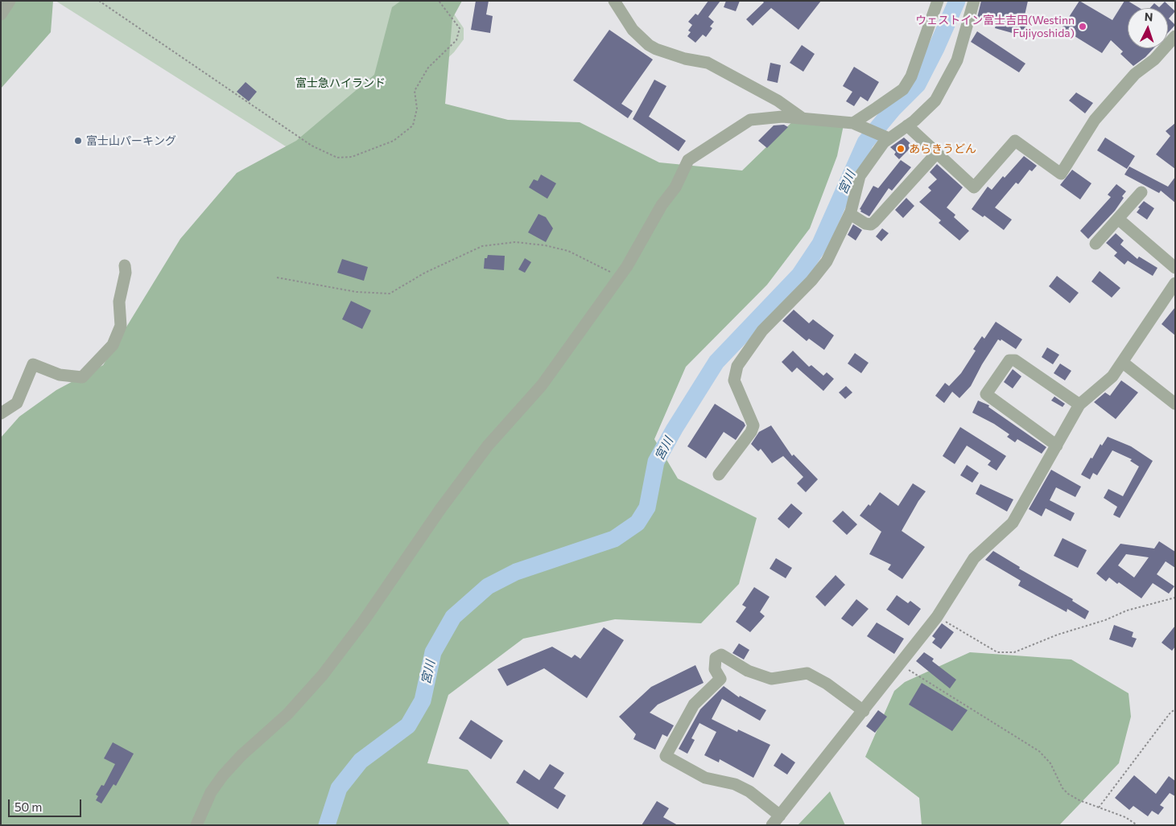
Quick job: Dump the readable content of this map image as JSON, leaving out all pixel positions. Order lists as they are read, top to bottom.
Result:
{
  "water": ["宮川"],
  "parks": ["富士急ハイランド"],
  "places": ["ウェストイン富士吉田(Westinn Fujiyoshida)", "富士山パーキング", "あらきうどん"],
  "scale_bar": "50 m",
  "north": "top"
}
